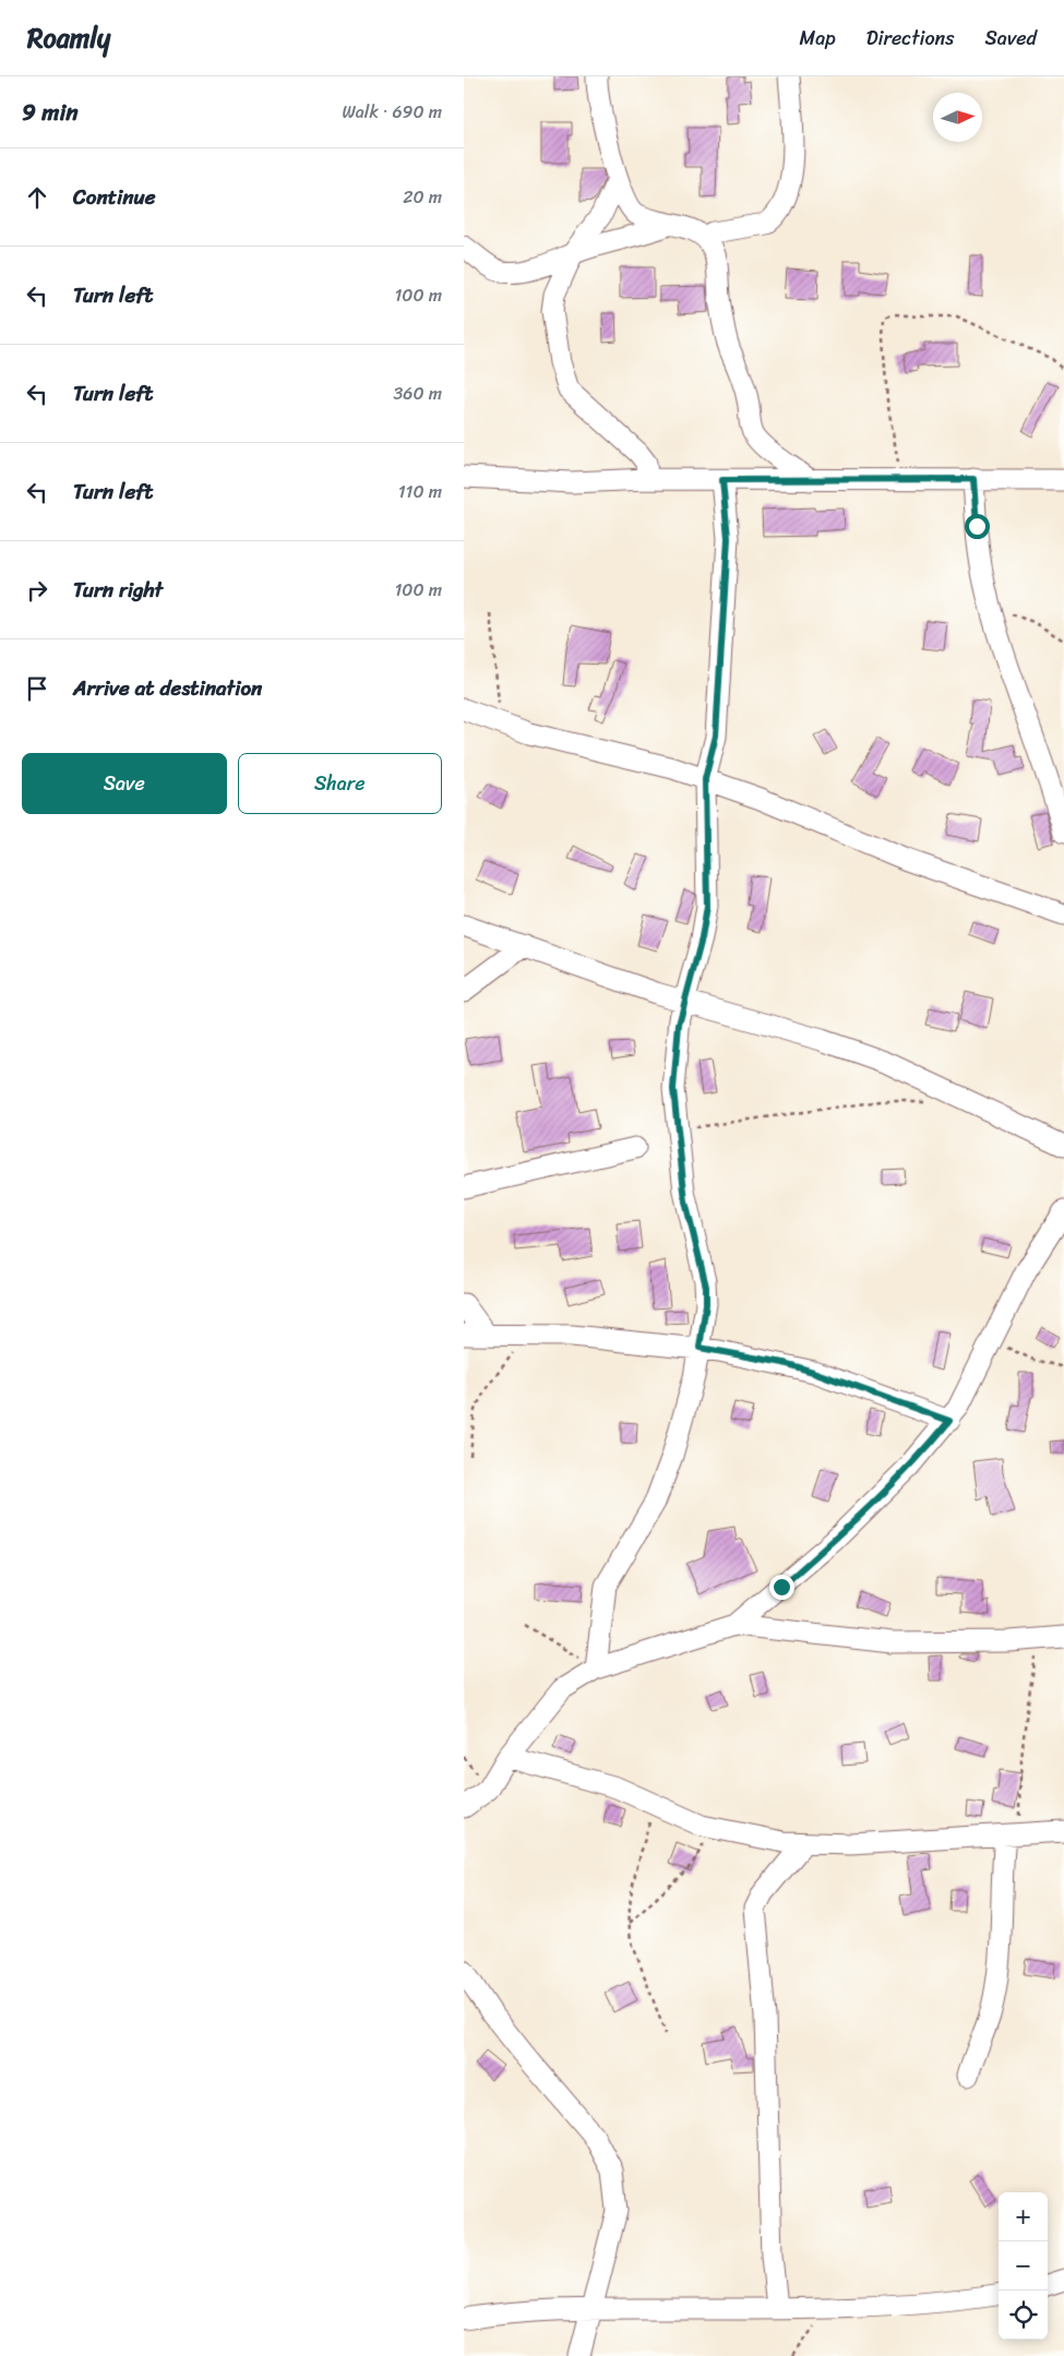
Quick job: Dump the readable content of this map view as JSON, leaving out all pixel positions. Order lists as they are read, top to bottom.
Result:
{
  "north": "right",
  "page": {
    "header": "Roamly",
    "nav": ["Map", "Directions", "Saved"],
    "heading": ["9 min", "Walk · 690 m"],
    "list": [
      ["Continue", "20 m"],
      ["Turn left", "100 m"],
      ["Turn left", "360 m"],
      ["Turn left", "110 m"],
      ["Turn right", "100 m"],
      "Arrive at destination"
    ],
    "buttons": ["Save", "Share"],
    "map_buttons": ["+", "−"]
  }
}
